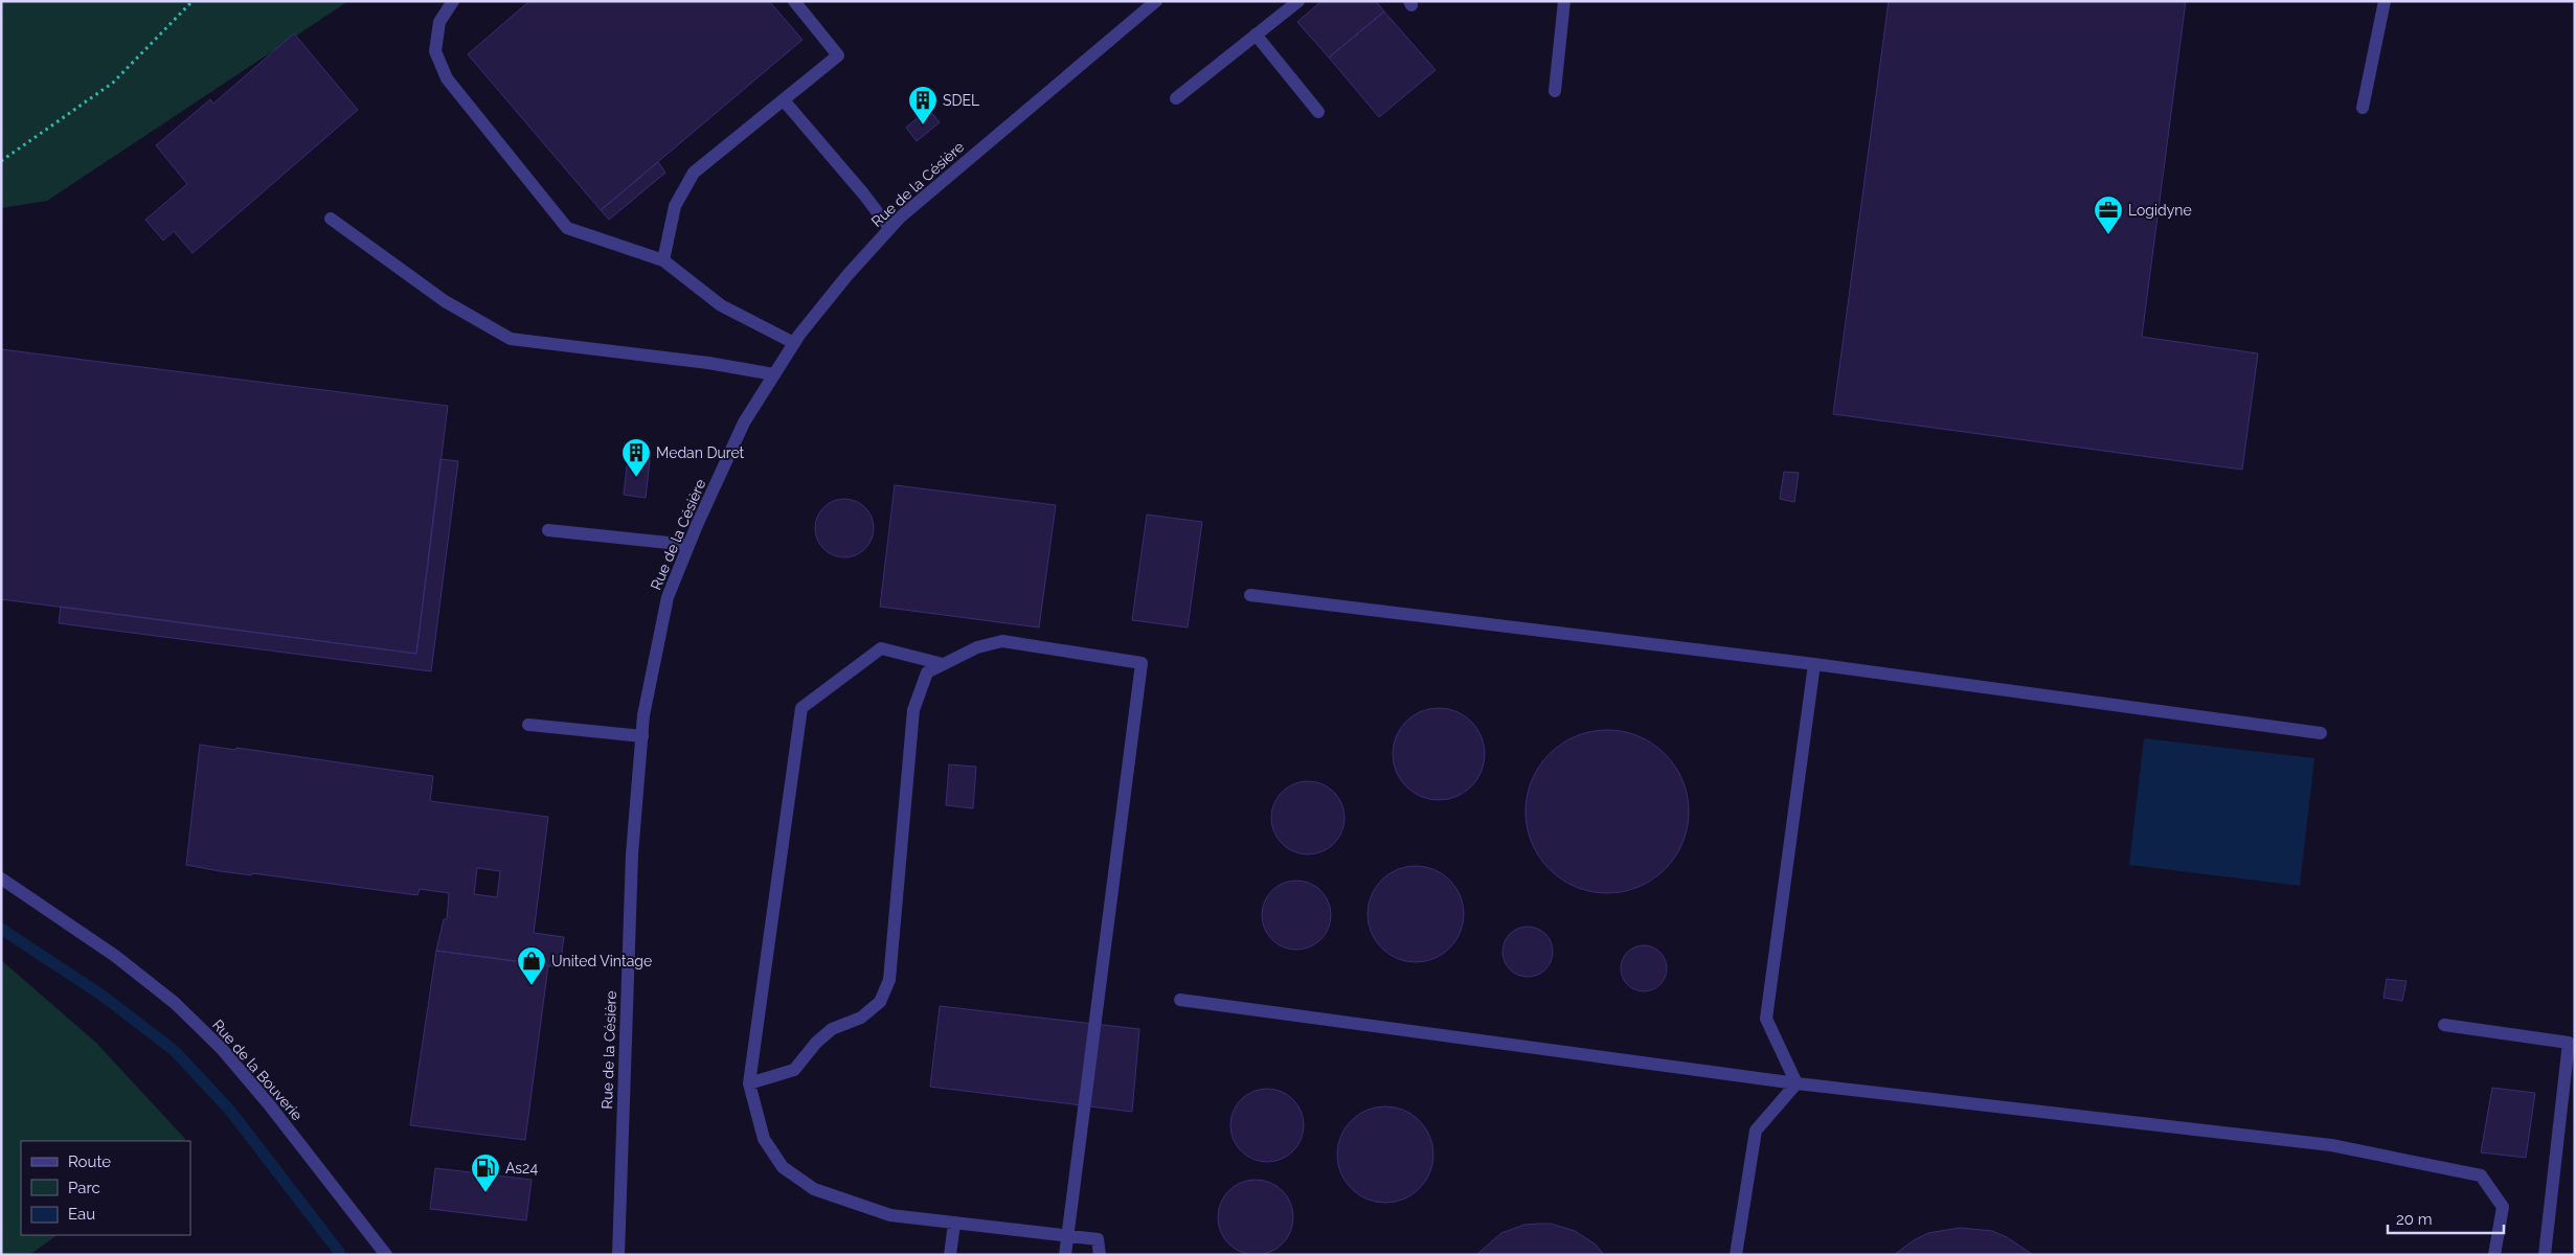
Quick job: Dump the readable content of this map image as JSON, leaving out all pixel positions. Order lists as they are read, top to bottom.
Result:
{
  "streets": {
    "street": ["Rue de la Césière", "Rue de la Bouverie"]
  },
  "places": {
    "building": ["SDEL", "Medan Duret"],
    "office": ["Logidyne"],
    "shop": ["United Vintage"],
    "fuel station": ["As24"]
  },
  "legend": ["Route", "Parc", "Eau"],
  "scale_bar": "20 m"
}
